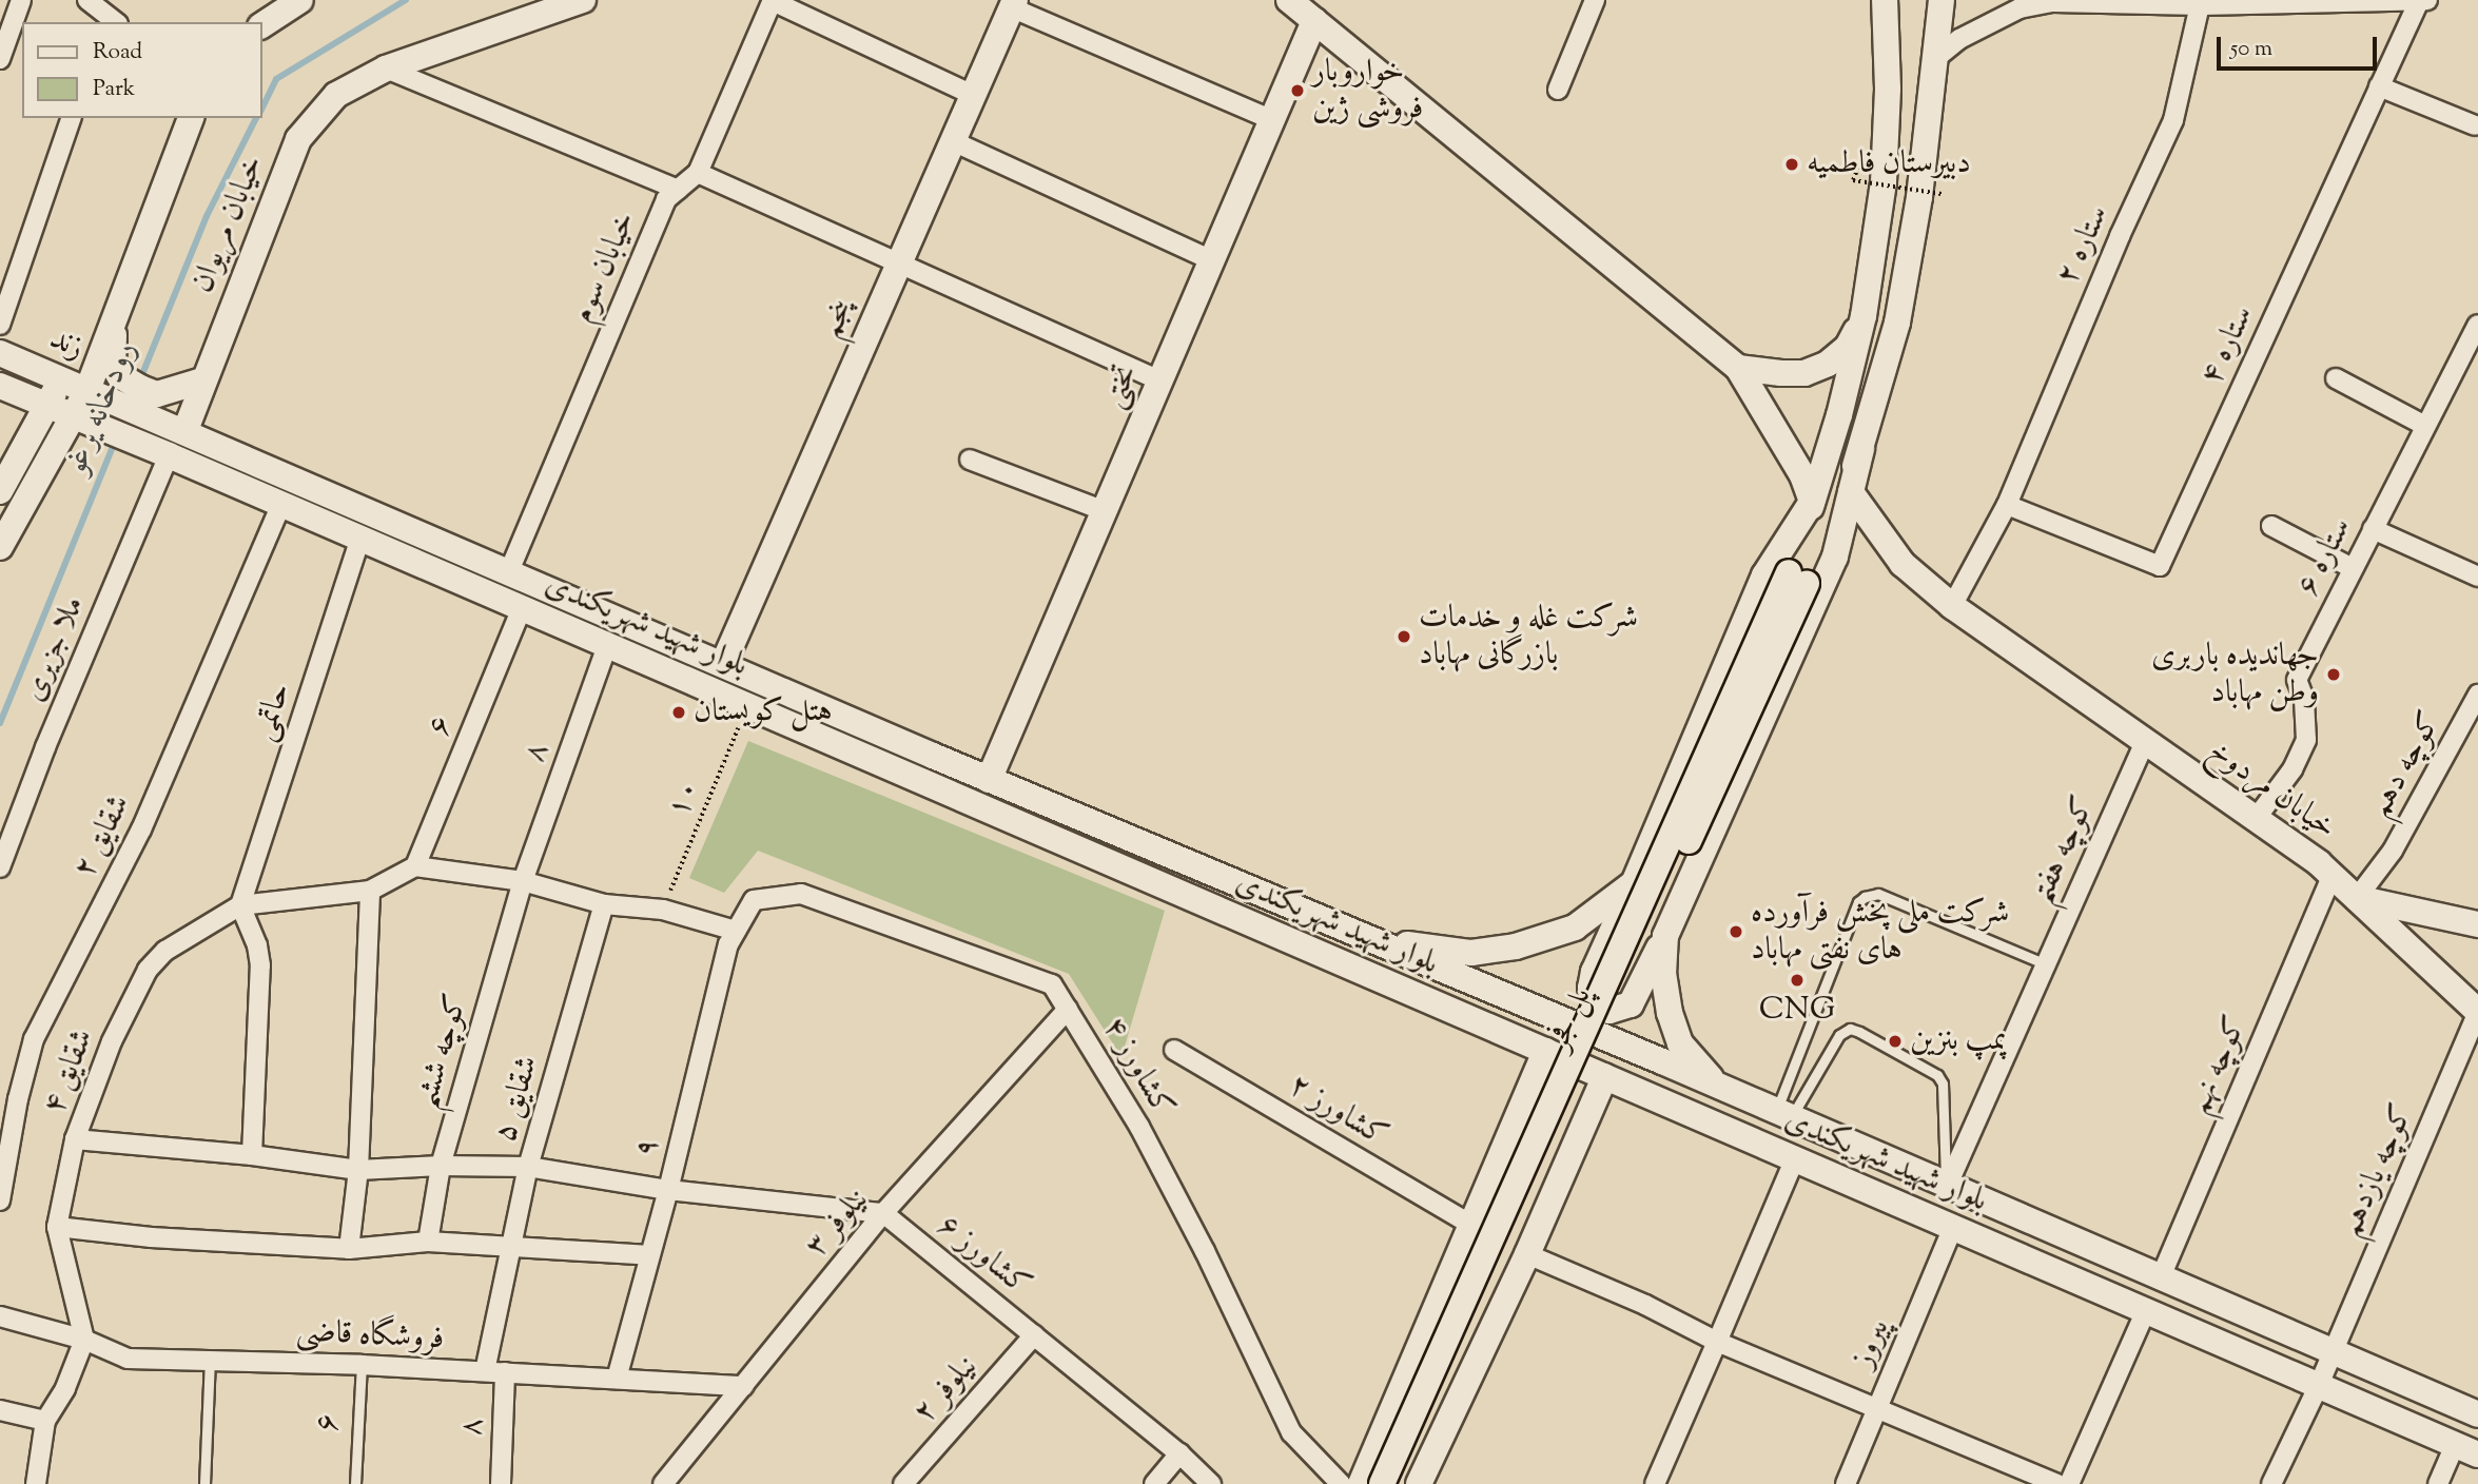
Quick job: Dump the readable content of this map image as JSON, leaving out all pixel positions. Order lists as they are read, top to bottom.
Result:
{
  "streets": {
    "main road": [
      "خیابان مریوان",
      "پنجم",
      "زند",
      "تختی",
      "بلوار شهید شهریکندی",
      "خیابان مردوخ",
      "پل فجر"
    ],
    "street": [
      "ستاره ۲",
      "خیابان سوم",
      "ستاره ۴",
      "ستاره ۶",
      "ملا جزیری",
      "حاتمی",
      "۶",
      "۸",
      "کوچه دهم",
      "شقایق ۲",
      "کوچه هفتم",
      "کوچه ششم",
      "کوچه نهم",
      "کشاورز ۴",
      "شقایق ۴",
      "شقایق ۵",
      "کشاورز ۲",
      "۹",
      "کوچه یازدهم",
      "نیلوفر ۳",
      "کشاورز ۶",
      "فروشگاه قاضی",
      "پیروز",
      "نیلوفر ۲"
    ],
    "path": ["۱۰"]
  },
  "crossings": [
    ["خیابان مریوان", "زند"],
    ["خیابان مریوان", "بلوار شهید شهریکندی"],
    ["ستاره ۲", "ستاره ۴"],
    ["ستاره ۲", "خیابان مردوخ"],
    ["خیابان سوم", "بلوار شهید شهریکندی"],
    ["پنجم", "بلوار شهید شهریکندی"],
    ["زند", "بلوار شهید شهریکندی"],
    ["تختی", "بلوار شهید شهریکندی"],
    ["ستاره ۶", "خیابان مردوخ"],
    ["بلوار شهید شهریکندی", "ملا جزیری"],
    ["بلوار شهید شهریکندی", "حاتمی"],
    ["بلوار شهید شهریکندی", "۶"],
    ["بلوار شهید شهریکندی", "۸"],
    ["بلوار شهید شهریکندی", "۱۰"],
    ["بلوار شهید شهریکندی", "شقایق ۲"],
    ["بلوار شهید شهریکندی", "کوچه هفتم"],
    ["بلوار شهید شهریکندی", "کوچه نهم"],
    ["بلوار شهید شهریکندی", "کوچه یازدهم"],
    ["بلوار شهید شهریکندی", "پیروز"],
    ["حاتمی", "شقایق ۴"],
    ["۶", "شقایق ۴"],
    ["۶", "فروشگاه قاضی"],
    ["۸", "کوچه ششم"],
    ["۸", "فروشگاه قاضی"],
    ["کوچه دهم", "خیابان مردوخ"],
    ["خیابان مردوخ", "کوچه هفتم"],
    ["خیابان مردوخ", "کوچه نهم"],
    ["خیابان مردوخ", "کوچه یازدهم"],
    ["کشاورز ۴", "۹"],
    ["کشاورز ۴", "نیلوفر ۳"],
    ["شقایق ۴", "فروشگاه قاضی"],
    ["شقایق ۵", "فروشگاه قاضی"],
    ["۹", "فروشگاه قاضی"],
    ["نیلوفر ۳", "کشاورز ۶"],
    ["نیلوفر ۳", "فروشگاه قاضی"],
    ["کشاورز ۶", "نیلوفر ۲"]
  ],
  "water": ["رودخانه یرغو"],
  "places": [
    "خواروبار فروشی ژین",
    "دبیرستان فاطمیه",
    "شرکت غله و خدمات بازرگانی مهاباد",
    "جهاندیده باربری وطن مهاباد",
    "هتل کویستان",
    "شرکت ملی پخش فرآورده های نفتی مهاباد",
    "CNG",
    "پمپ بنزین"
  ],
  "legend": ["Road", "Park"],
  "scale_bar": "50 m"
}
